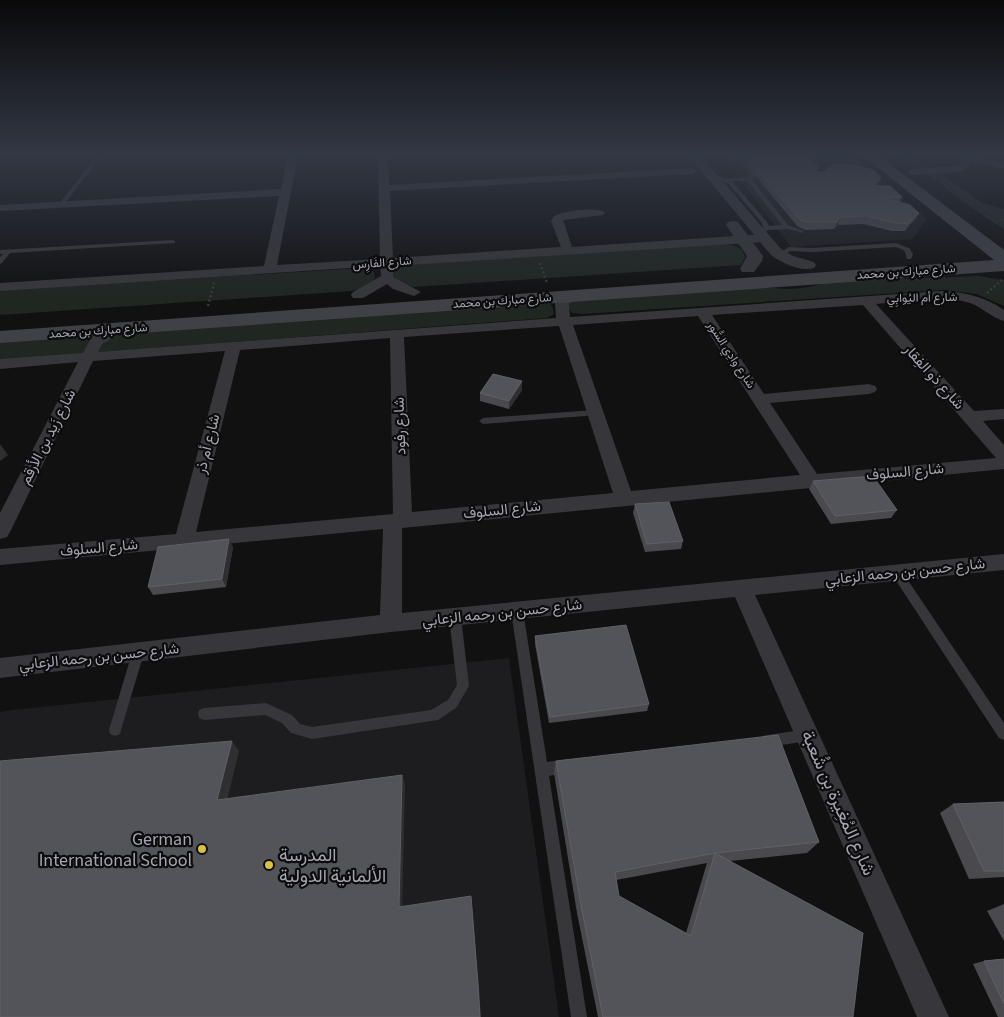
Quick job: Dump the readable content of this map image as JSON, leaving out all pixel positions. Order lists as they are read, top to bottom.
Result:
{
  "streets": {
    "main road": ["شارع مبارك بن محمد"],
    "street": [
      "شارع الفَارِس",
      "شارع أم اليُوابِي",
      "شارع وادِي السُّور",
      "شارع ذو الفِقار",
      "شارع رفود",
      "شارع زَيد بن الأرقم",
      "شارع أم ذر",
      "شارع السلوف",
      "شارع حسن بن رحمه الزعابي",
      "شارع المُغِيرة بن شُعبة"
    ]
  },
  "crossings": [
    ["شارع مبارك بن محمد", "شارع زَيد بن الأرقم"],
    ["شارع أم اليُوابِي", "شارع ذو الفِقار"],
    ["شارع وادِي السُّور", "شارع السلوف"],
    ["شارع رفود", "شارع السلوف"],
    ["شارع رفود", "شارع حسن بن رحمه الزعابي"],
    ["شارع أم ذر", "شارع السلوف"],
    ["شارع حسن بن رحمه الزعابي", "شارع المُغِيرة بن شُعبة"]
  ],
  "places": ["German International School", "المدرسة الألمانية الدولية"]
}
